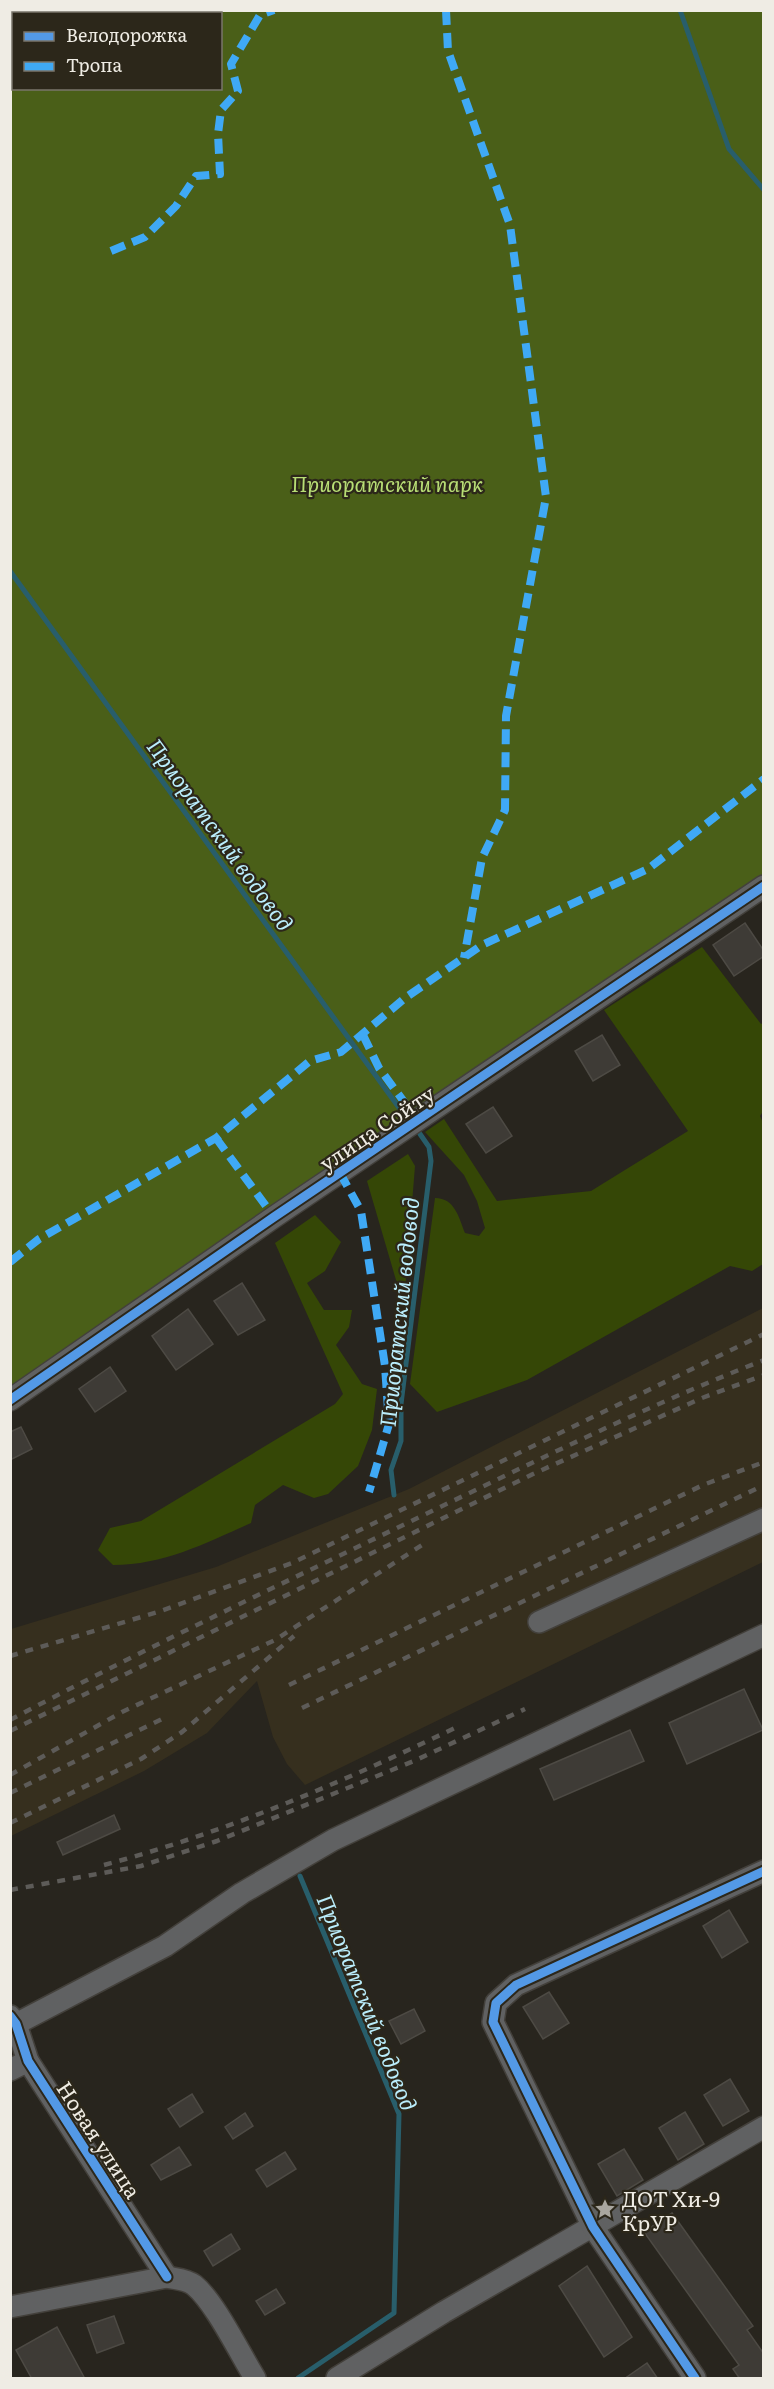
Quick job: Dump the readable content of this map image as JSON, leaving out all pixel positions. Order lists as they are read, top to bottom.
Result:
{
  "streets": {
    "street": ["улица Сойту", "Новая улица"]
  },
  "water": ["Приоратский водовод"],
  "parks": ["Приоратский парк"],
  "places": {
    "place": ["ДОТ Хи-9 КрУР"]
  },
  "legend": ["Велодорожка", "Тропа"]
}
